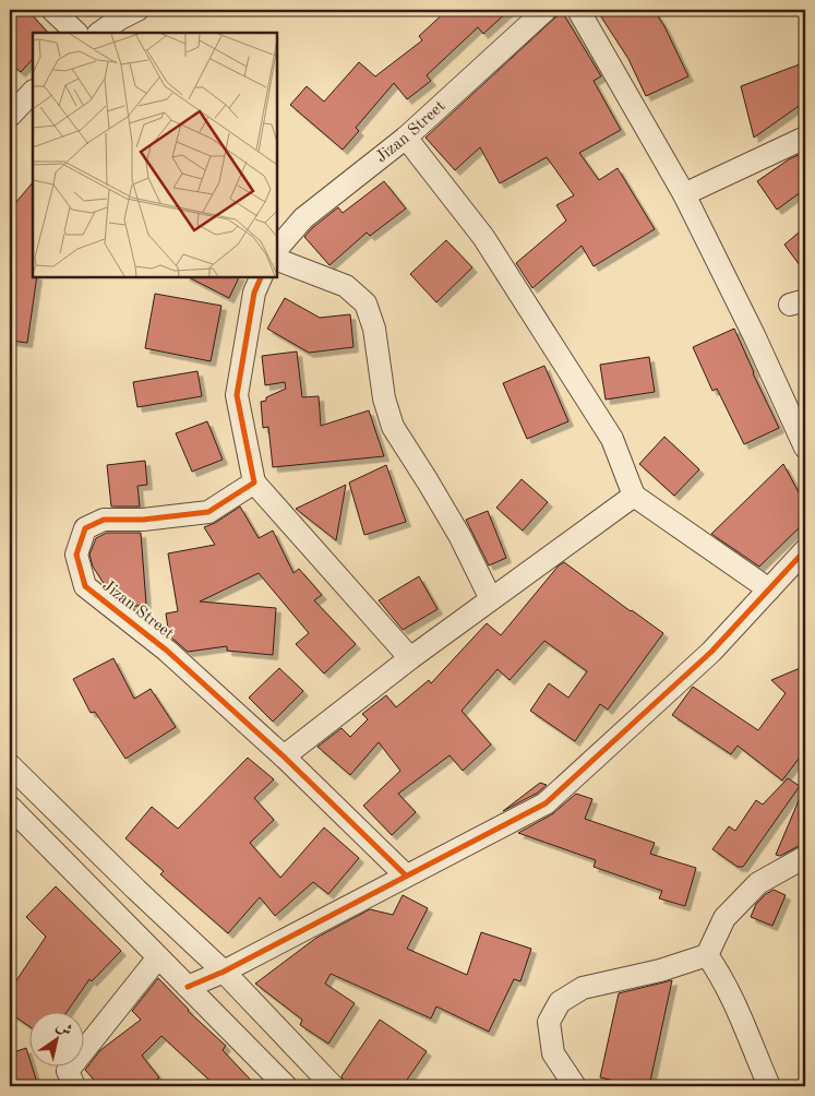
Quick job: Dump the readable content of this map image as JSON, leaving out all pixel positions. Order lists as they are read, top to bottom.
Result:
{
  "streets": {
    "street": ["Jizan Street"]
  },
  "north": "top right"
}
